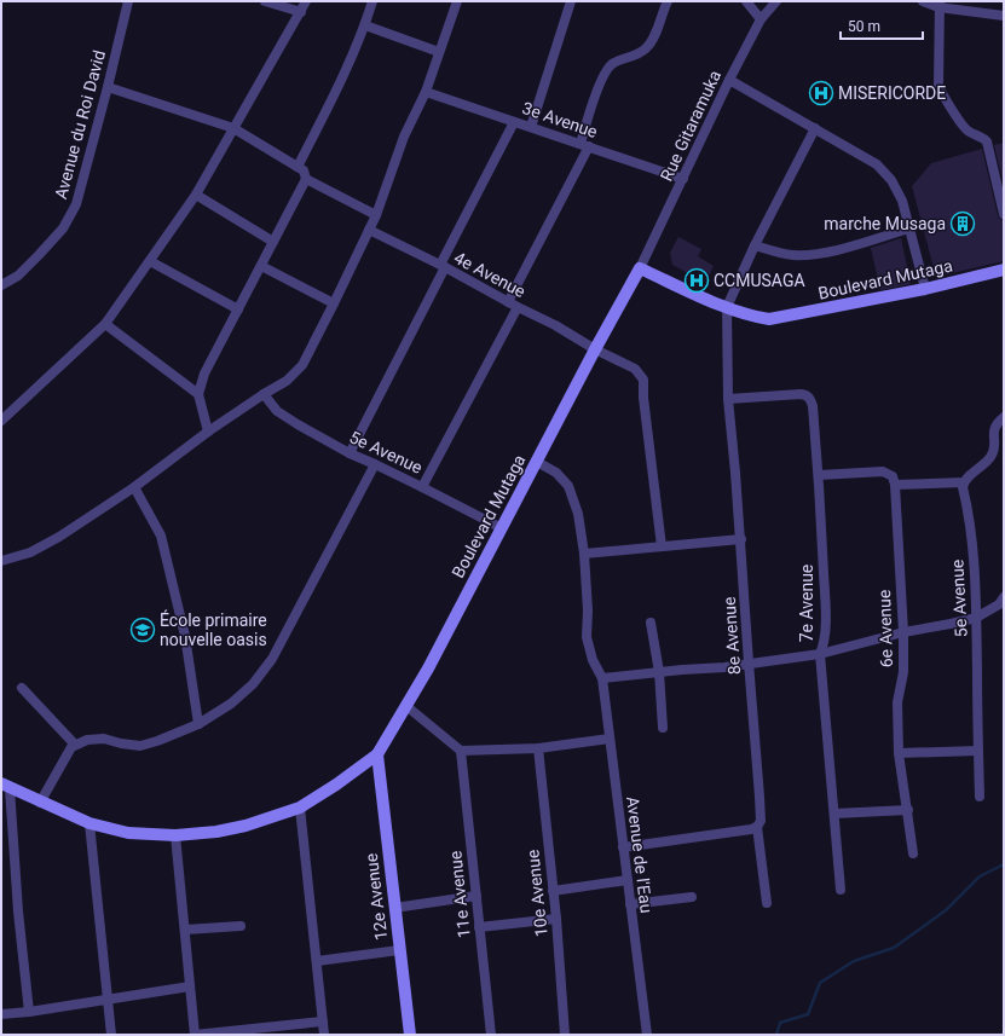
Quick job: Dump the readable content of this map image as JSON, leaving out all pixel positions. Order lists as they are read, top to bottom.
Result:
{
  "streets": {
    "street": [
      "3e Avenue",
      "Avenue du Roi David",
      "Rue Gitaramuka",
      "4e Avenue",
      "Boulevard Mutaga",
      "5e Avenue",
      "7e Avenue",
      "6e Avenue",
      "8e Avenue",
      "Avenue de l'Eau",
      "10e Avenue",
      "11e Avenue",
      "12e Avenue"
    ]
  },
  "crossings": [
    ["3e Avenue", "Rue Gitaramuka"],
    ["Rue Gitaramuka", "Boulevard Mutaga"],
    ["4e Avenue", "Boulevard Mutaga"],
    ["Boulevard Mutaga", "5e Avenue"],
    ["Boulevard Mutaga", "8e Avenue"],
    ["Boulevard Mutaga", "Avenue de l'Eau"],
    ["Boulevard Mutaga", "12e Avenue"],
    ["7e Avenue", "8e Avenue"]
  ],
  "places": {
    "hospital": ["MISERICORDE", "CCMUSAGA"],
    "building": ["marche Musaga"],
    "school or university": ["École primaire nouvelle oasis"]
  },
  "scale_bar": "50 m"
}
